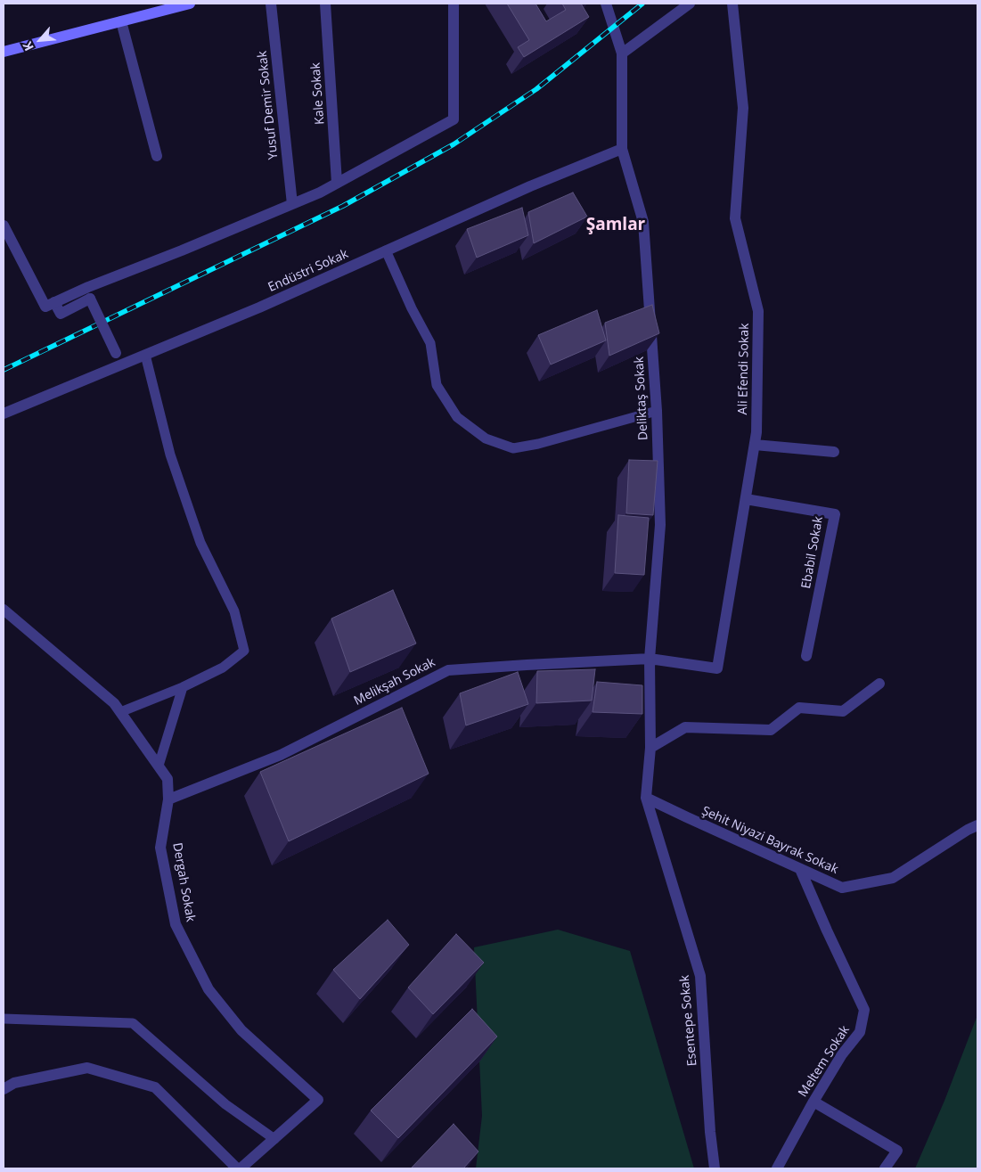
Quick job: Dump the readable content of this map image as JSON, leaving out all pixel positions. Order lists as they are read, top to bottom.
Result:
{
  "streets": {
    "street": [
      "Kale Sokak",
      "Yusuf Demir Sokak",
      "Endüstri Sokak",
      "Ali Efendi Sokak",
      "Deliktaş Sokak",
      "Ebabil Sokak",
      "Melikşah Sokak",
      "Şehit Niyazi Bayrak Sokak",
      "Dergah Sokak",
      "Esentepe Sokak",
      "Meltem Sokak"
    ]
  },
  "crossings": [
    ["Endüstri Sokak", "Deliktaş Sokak"],
    ["Ali Efendi Sokak", "Deliktaş Sokak"],
    ["Ali Efendi Sokak", "Ebabil Sokak"],
    ["Ali Efendi Sokak", "Melikşah Sokak"],
    ["Deliktaş Sokak", "Melikşah Sokak"],
    ["Deliktaş Sokak", "Şehit Niyazi Bayrak Sokak"],
    ["Deliktaş Sokak", "Esentepe Sokak"],
    ["Melikşah Sokak", "Dergah Sokak"],
    ["Şehit Niyazi Bayrak Sokak", "Esentepe Sokak"],
    ["Şehit Niyazi Bayrak Sokak", "Meltem Sokak"]
  ],
  "districts": ["Şamlar"],
  "north": "bottom left"
}
